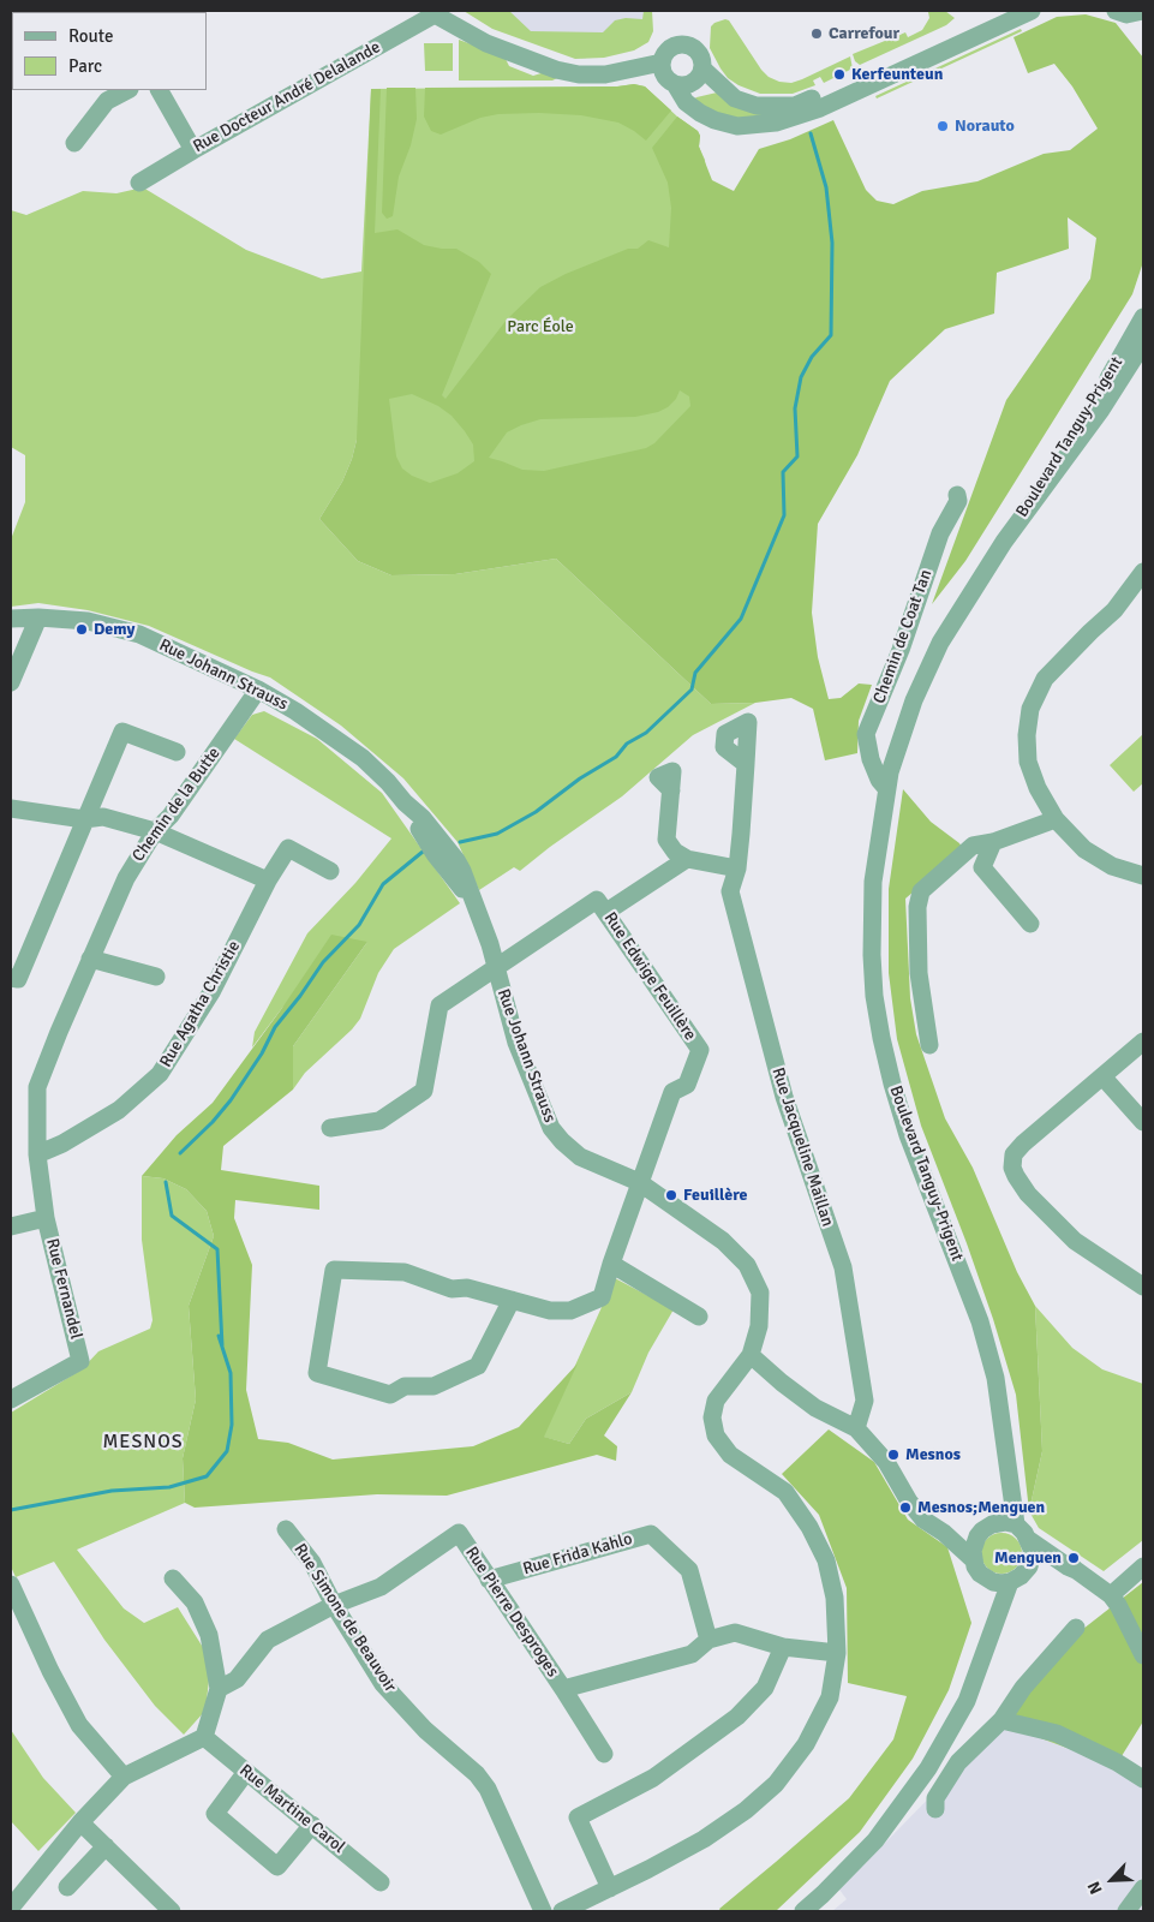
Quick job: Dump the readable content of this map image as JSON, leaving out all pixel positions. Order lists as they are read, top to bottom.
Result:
{
  "streets": {
    "street": [
      "Rue Docteur André Delalande",
      "Boulevard Tanguy-Prigent",
      "Chemin de Coat Tan",
      "Rue Johann Strauss",
      "Chemin de la Butte",
      "Rue Edwige Feuillère",
      "Rue Agatha Christie",
      "Rue Jacqueline Maillan",
      "Rue Fernandel",
      "Rue Frida Kahlo",
      "Rue Pierre Desproges",
      "Rue Simone de Beauvoir",
      "Rue Martine Carol"
    ]
  },
  "crossings": [
    ["Boulevard Tanguy-Prigent", "Chemin de Coat Tan"],
    ["Rue Johann Strauss", "Chemin de la Butte"],
    ["Rue Johann Strauss", "Rue Edwige Feuillère"],
    ["Chemin de la Butte", "Rue Agatha Christie"],
    ["Chemin de la Butte", "Rue Fernandel"],
    ["Rue Frida Kahlo", "Rue Pierre Desproges"],
    ["Rue Pierre Desproges", "Rue Simone de Beauvoir"]
  ],
  "districts": ["MESNOS"],
  "parks": ["Parc Éole"],
  "places": [
    "Carrefour",
    "Kerfeunteun",
    "Norauto",
    "Demy",
    "Feuillère",
    "Mesnos",
    "Mesnos;Menguen",
    "Menguen"
  ],
  "legend": ["Route", "Parc"],
  "north": "bottom left"
}
